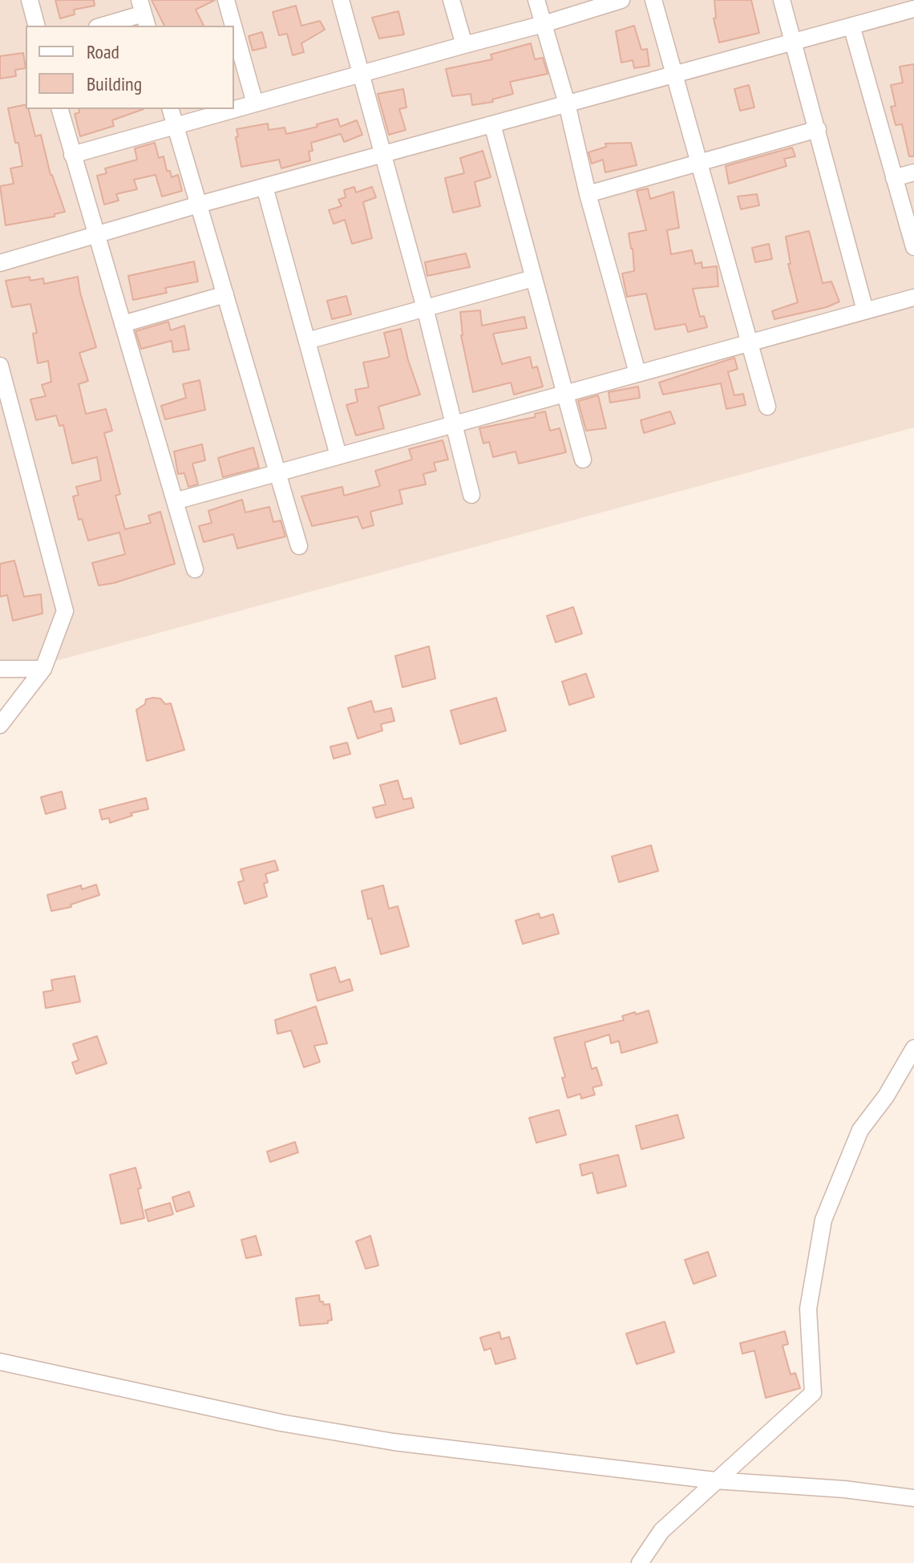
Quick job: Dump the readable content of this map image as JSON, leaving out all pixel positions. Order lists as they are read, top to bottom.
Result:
{
  "legend": ["Road", "Building"]
}
